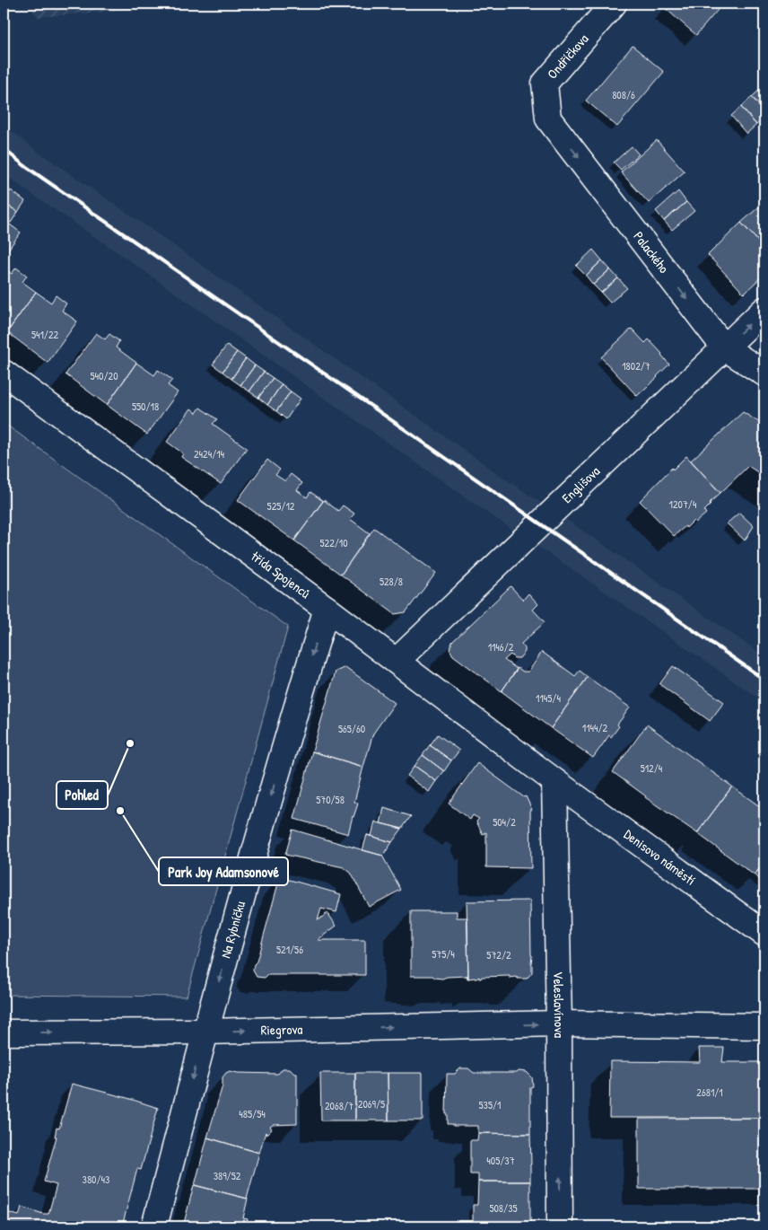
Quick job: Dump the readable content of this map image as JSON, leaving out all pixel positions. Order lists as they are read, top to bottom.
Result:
{
  "streets": {
    "street": [
      "Ondříčkova",
      "Palackého",
      "Englišova",
      "třída Spojenců",
      "Denisovo náměstí",
      "Na Rybníčku",
      "Veleslavínova",
      "Riegrova"
    ]
  },
  "crossings": [
    ["Ondříčkova", "Palackého"],
    ["Palackého", "Englišova"],
    ["Englišova", "třída Spojenců"],
    ["třída Spojenců", "Denisovo náměstí"],
    ["třída Spojenců", "Na Rybníčku"],
    ["třída Spojenců", "Veleslavínova"],
    ["Denisovo náměstí", "Veleslavínova"],
    ["Na Rybníčku", "Riegrova"],
    ["Veleslavínova", "Riegrova"]
  ],
  "one_way": [
    "Palackého",
    "Na Rybníčku",
    "Veleslavínova",
    "Riegrova"
  ],
  "places": ["Pohled", "Park Joy Adamsonové"],
  "house_numbers": [
    "808/6",
    "541/22",
    "1802/7",
    "540/20",
    "550/18",
    "2424/14",
    "1207/4",
    "525/12",
    "522/10",
    "528/8",
    "1146/2",
    "1145/4",
    "1144/2",
    "565/60",
    "512/4",
    "570/58",
    "504/2",
    "521/56",
    "575/4",
    "572/2",
    "2681/1",
    "2069/5",
    "535/1",
    "2068/7",
    "485/54",
    "405/37",
    "389/52",
    "380/43",
    "508/35"
  ]
}
